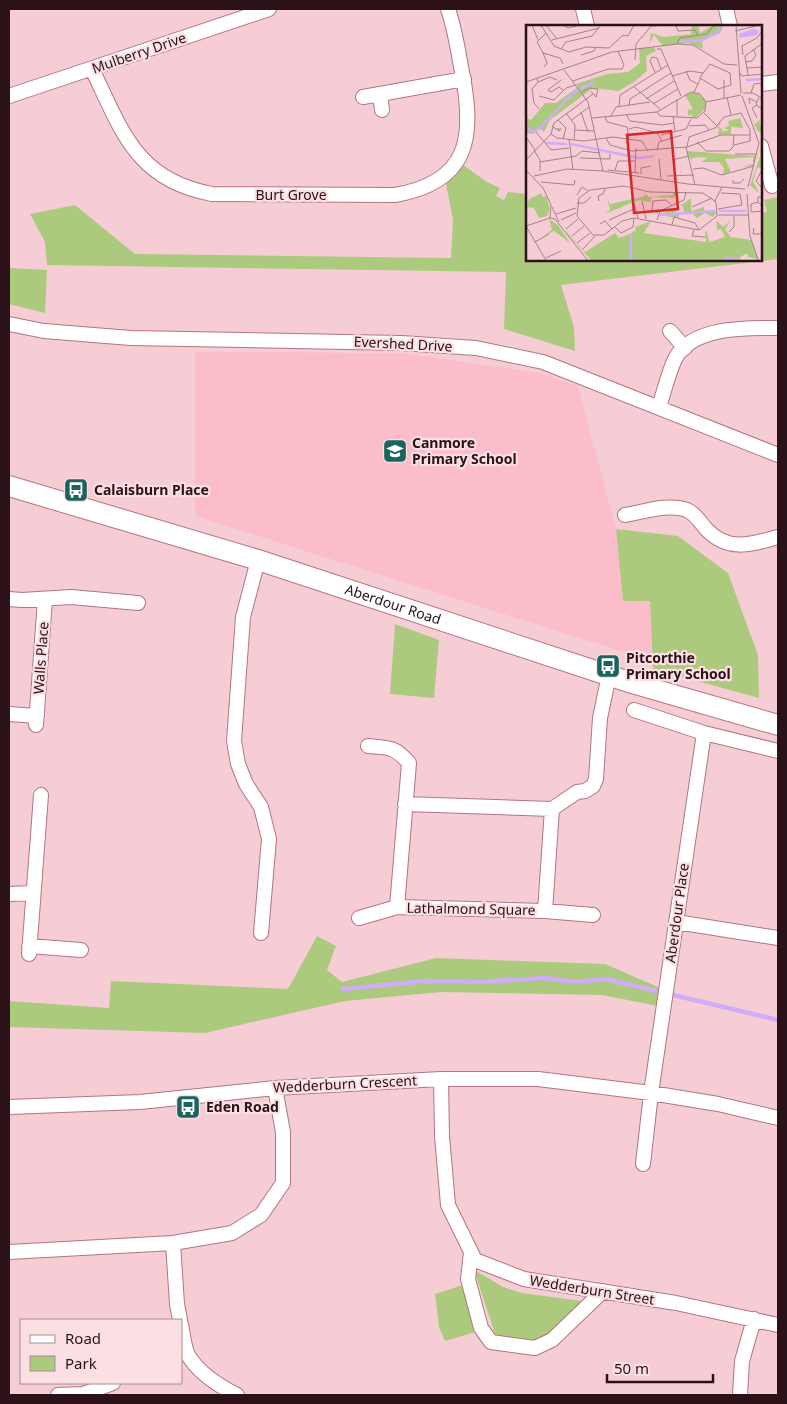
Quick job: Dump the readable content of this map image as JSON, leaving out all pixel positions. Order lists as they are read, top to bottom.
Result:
{
  "streets": {
    "main road": ["Aberdour Road"],
    "street": [
      "Mulberry Drive",
      "Burt Grove",
      "Evershed Drive",
      "Walls Place",
      "Lathalmond Square",
      "Aberdour Place",
      "Wedderburn Crescent",
      "Wedderburn Street"
    ]
  },
  "crossings": [
    ["Mulberry Drive", "Burt Grove"],
    ["Aberdour Place", "Wedderburn Crescent"],
    ["Wedderburn Crescent", "Wedderburn Street"]
  ],
  "places": {
    "school or university": ["Canmore Primary School"],
    "bus stop": ["Calaisburn Place", "Pitcorthie Primary School", "Eden Road"]
  },
  "legend": ["Road", "Park"],
  "scale_bar": "50 m"
}
